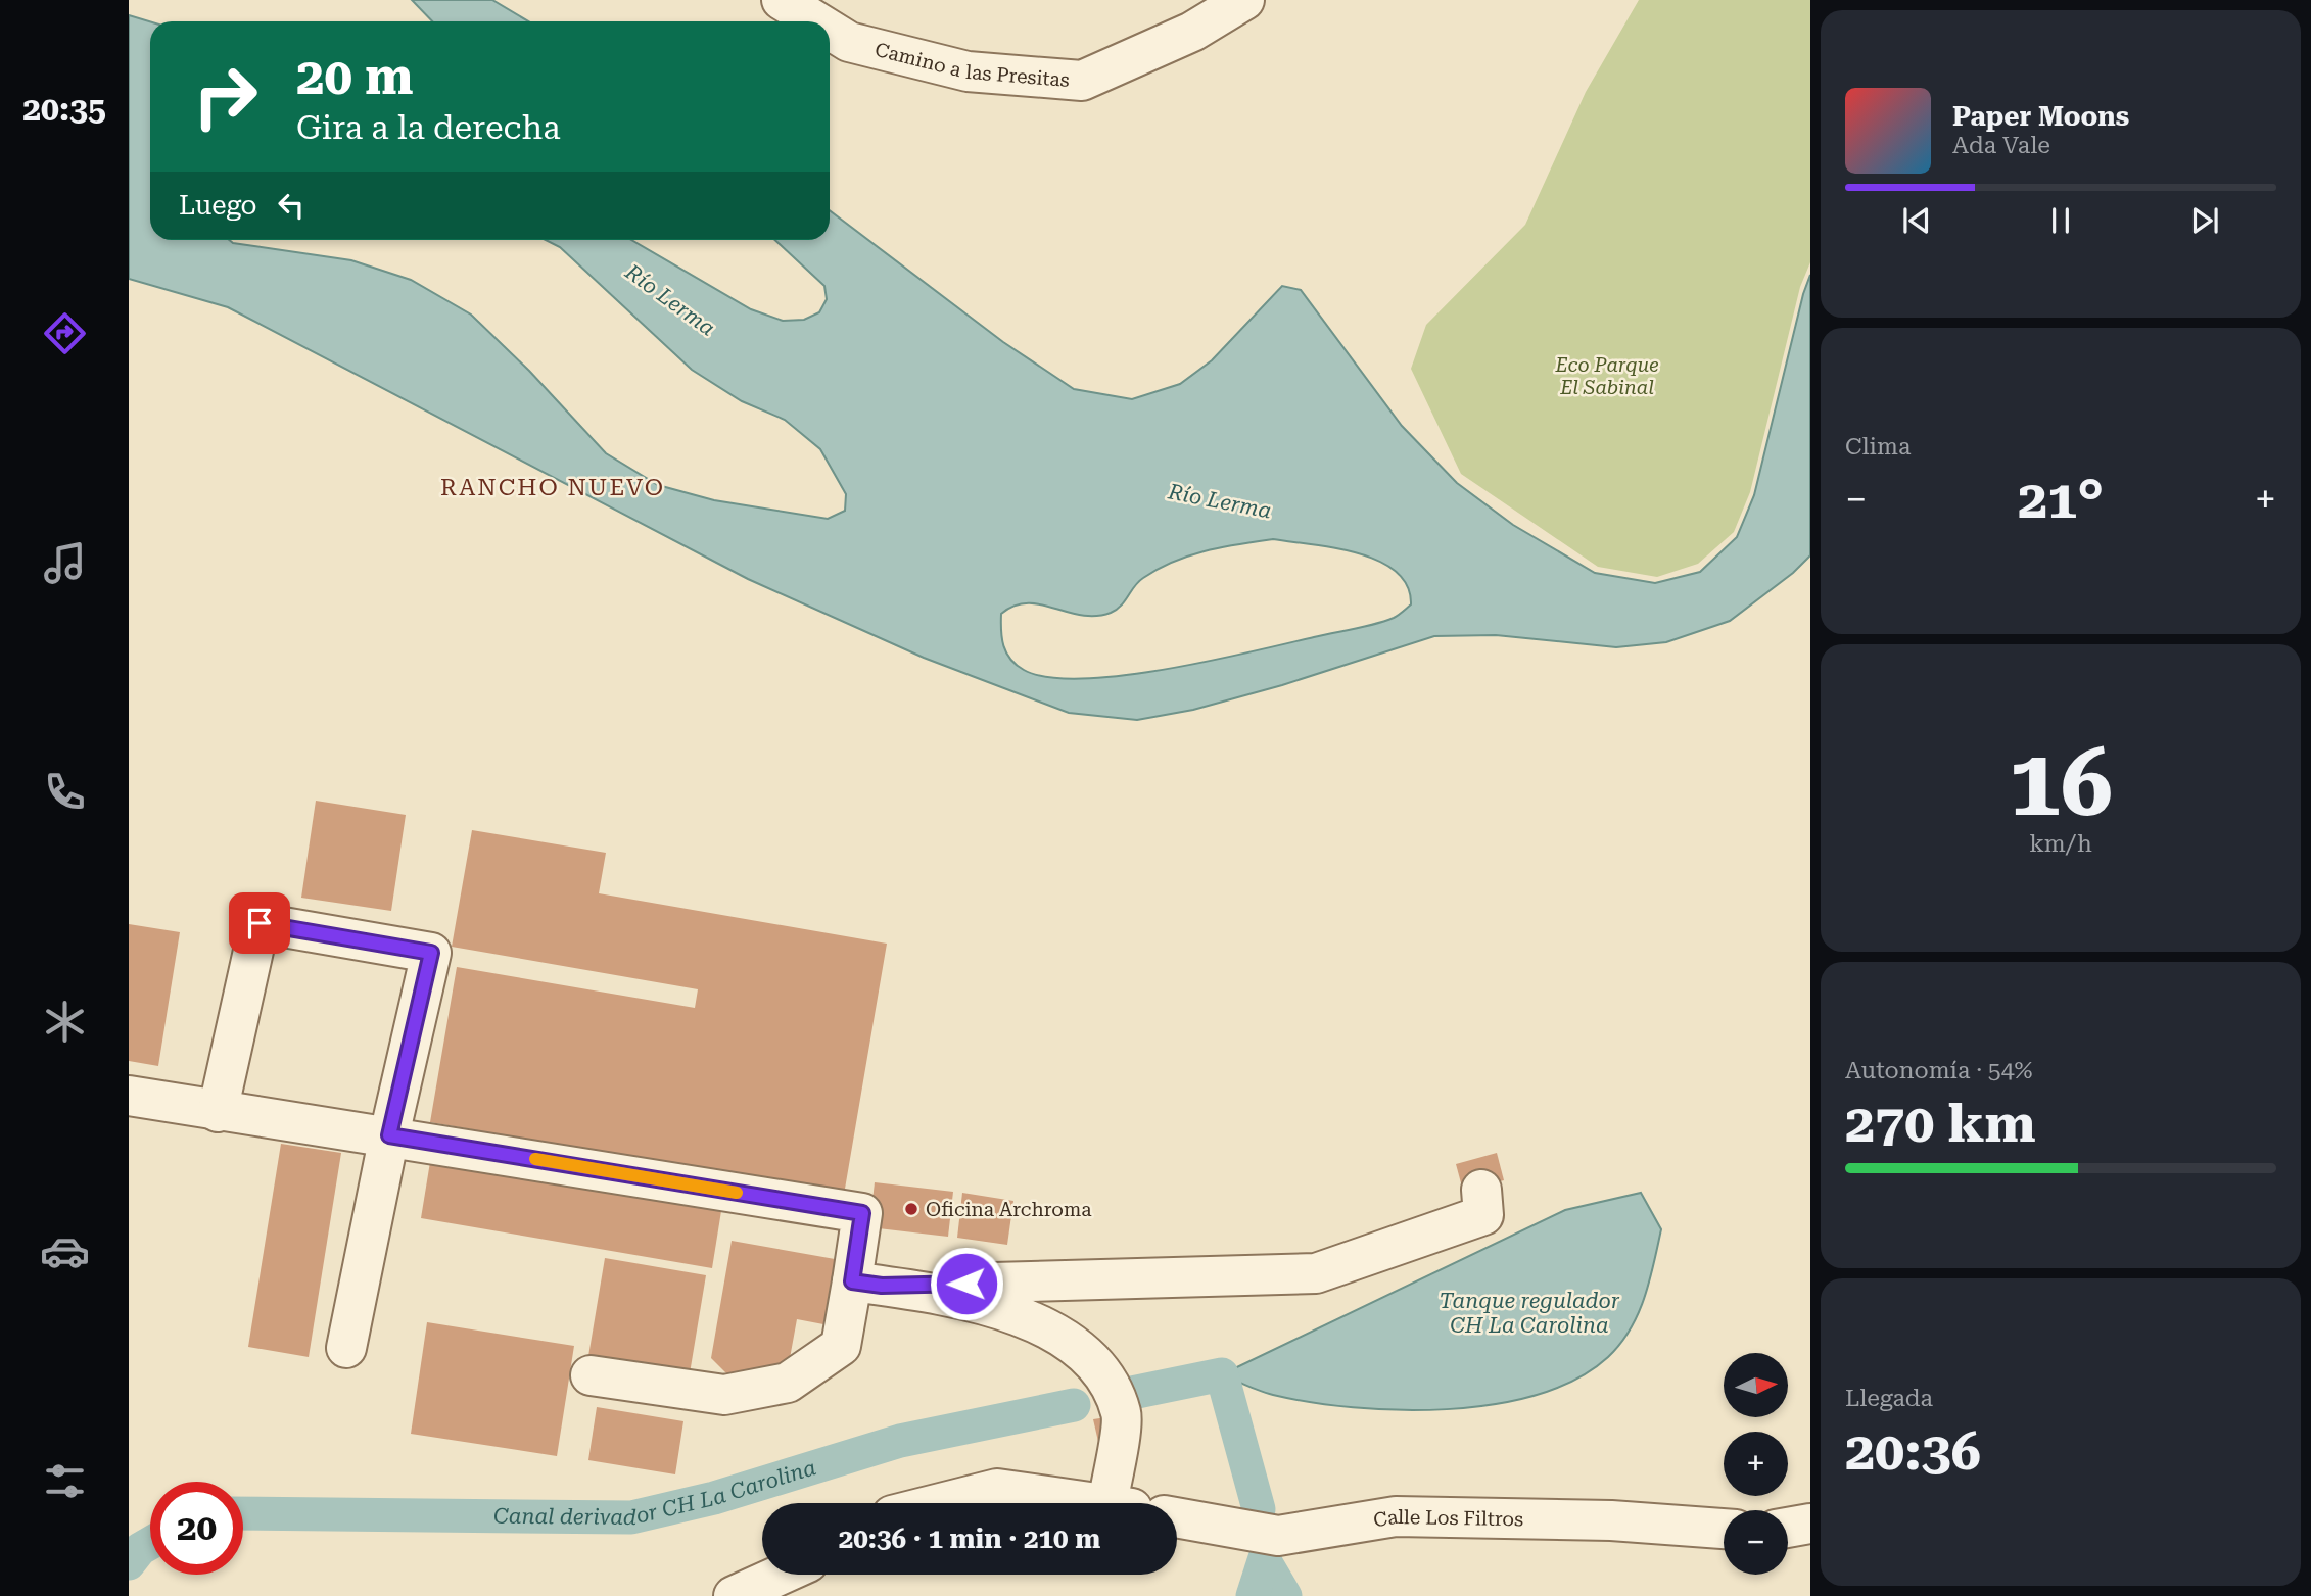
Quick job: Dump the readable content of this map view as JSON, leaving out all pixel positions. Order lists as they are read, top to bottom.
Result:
{
  "streets": {
    "street": ["Camino a las Presitas", "Calle Los Filtros"]
  },
  "districts": ["RANCHO NUEVO"],
  "water": ["Río Lerma", "Tanque regulador CH La Carolina", "Canal derivador CH La Carolina"],
  "parks": ["Eco Parque El Sabinal"],
  "places": ["Oficina Archroma"],
  "north": "right",
  "page": {
    "tabs": "20:35",
    "turn": ["20 m", "Gira a la derecha"],
    "song": ["Paper Moons", "Ada Vale"],
    "then": "Luego",
    "tile": [
      "Clima",
      ["16", "km/h"],
      ["Autonomía · 54%", "270 km"],
      ["Llegada", "20:36"]
    ],
    "heat": ["−", "21°", "+"],
    "map_buttons": ["+", "−"],
    "limit": "20",
    "trip": "20:36 · 1 min · 210 m"
  }
}
